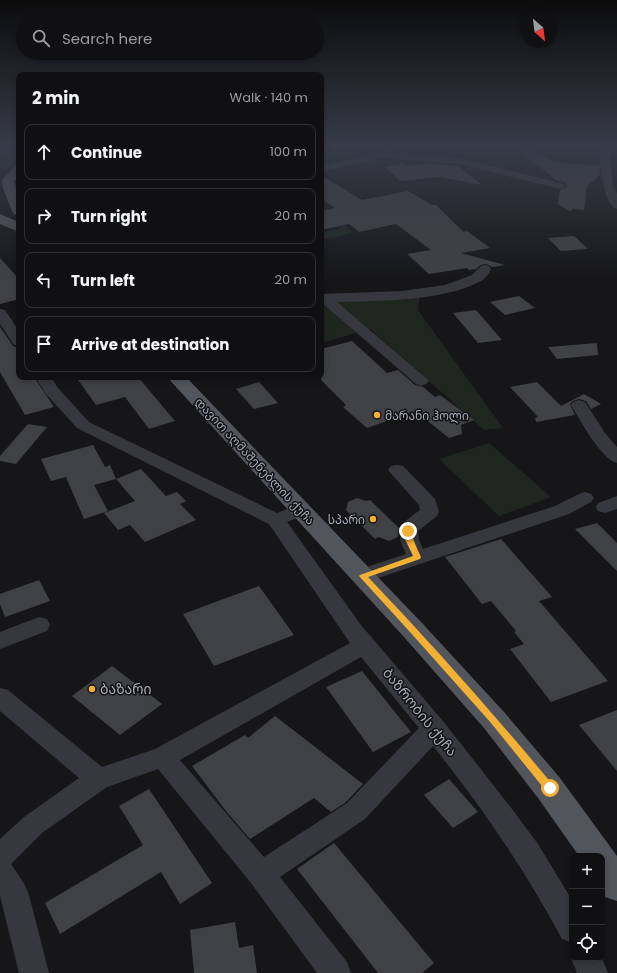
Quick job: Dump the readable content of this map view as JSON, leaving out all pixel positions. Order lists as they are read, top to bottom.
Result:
{
  "streets": {
    "main road": ["დავით აღმაშენებლის ქუჩა"],
    "street": ["ბაზრობის ქუჩა"]
  },
  "crossings": [
    ["დავით აღმაშენებლის ქუჩა", "ბაზრობის ქუჩა"]
  ],
  "places": ["მარანი ჰოლი", "სპარი", "ბაზარი"],
  "north": "bottom right",
  "page": {
    "search": "Search here",
    "heading": ["2 min", "Walk · 140 m"],
    "list": [
      ["Continue", "100 m"],
      ["Turn right", "20 m"],
      ["Turn left", "20 m"],
      "Arrive at destination"
    ],
    "map_buttons": ["+", "−"]
  }
}
